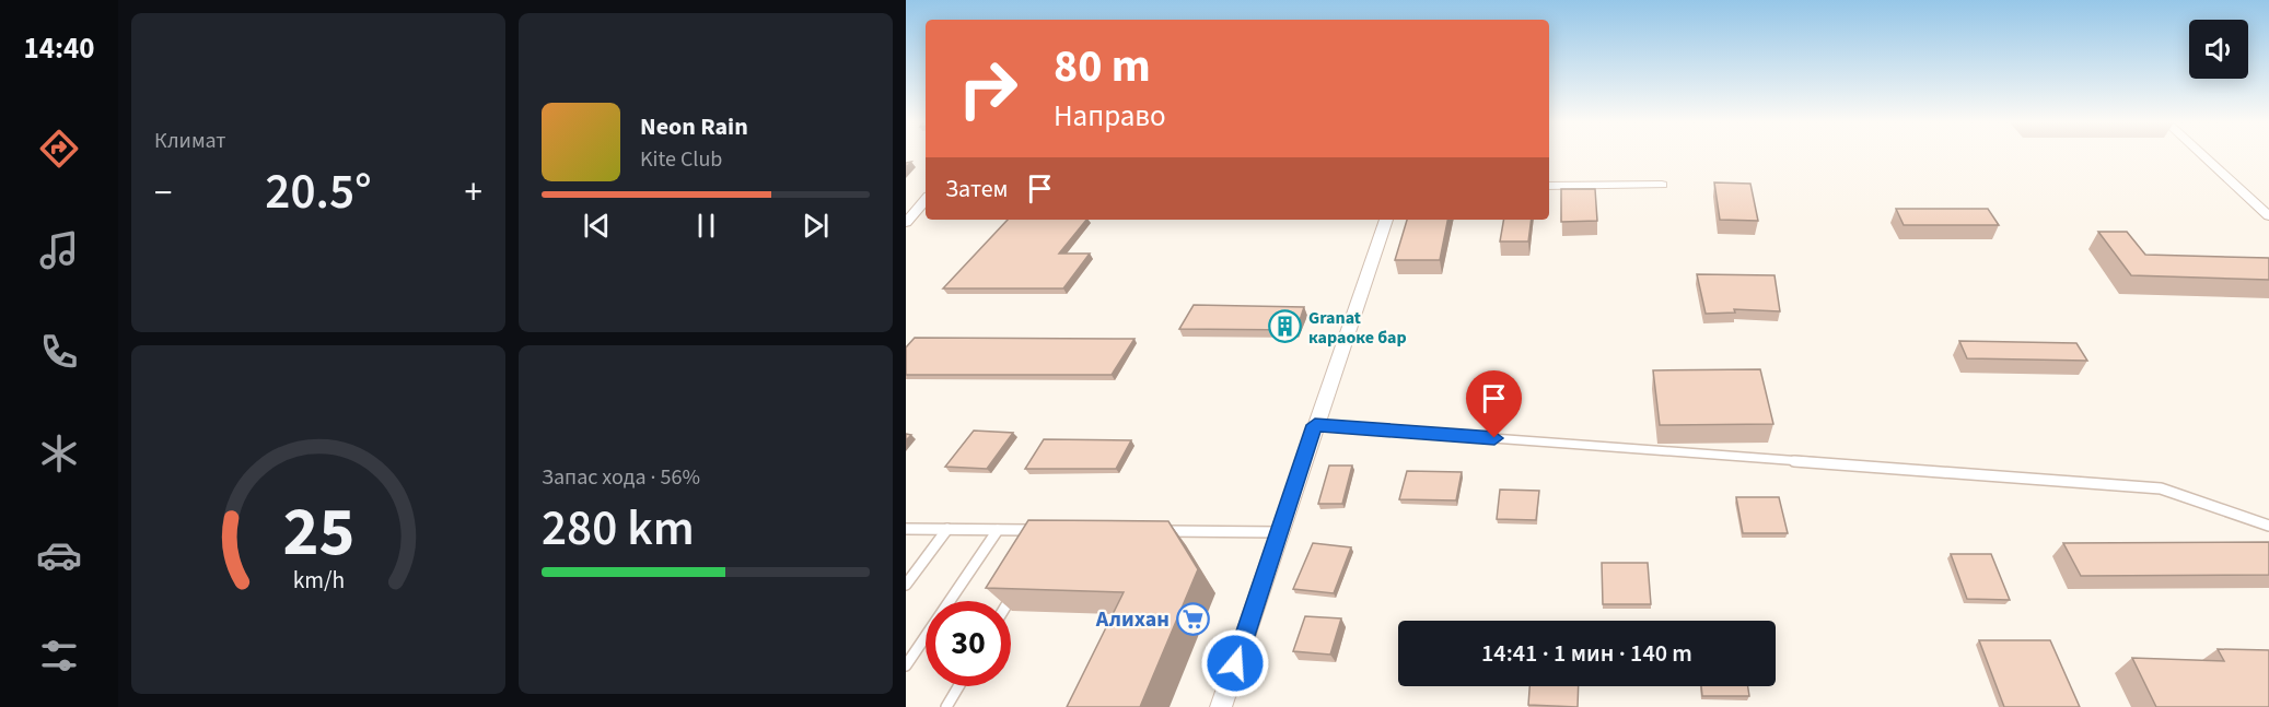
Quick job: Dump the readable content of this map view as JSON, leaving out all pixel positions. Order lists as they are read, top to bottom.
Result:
{
  "places": {
    "building": ["Granat караоке бар"],
    "supermarket": ["Алихан"]
  },
  "page": {
    "tabs": "14:40",
    "tile": [
      "Климат",
      ["Запас хода · 56%", "280 km"]
    ],
    "turn": ["80 m", "Направо"],
    "song": ["Neon Rain", "Kite Club"],
    "then": "Затем",
    "heat": ["−", "20.5°", "+"],
    "limit": "30",
    "trip": "14:41 · 1 мин · 140 m",
    "gauge": ["25", "km/h"]
  }
}
